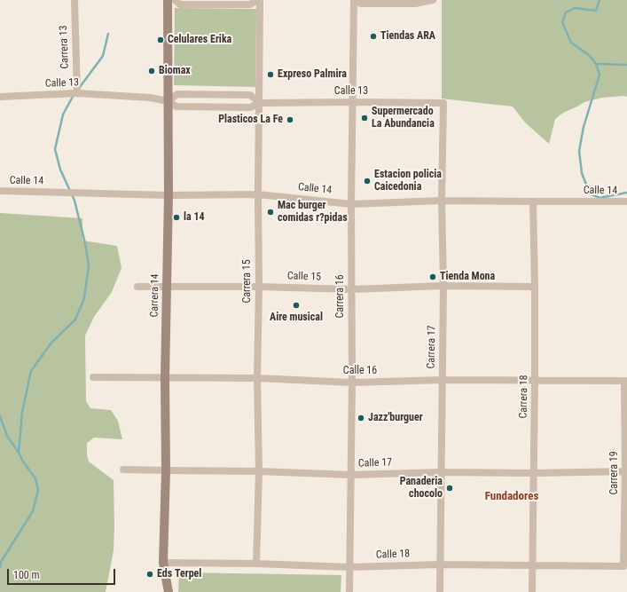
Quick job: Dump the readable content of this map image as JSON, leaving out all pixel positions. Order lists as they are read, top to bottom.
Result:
{
  "streets": {
    "main road": ["Carrera 14"],
    "street": [
      "Carrera 13",
      "Calle 13",
      "Calle 14",
      "Calle 15",
      "Carrera 15",
      "Carrera 16",
      "Carrera 17",
      "Calle 16",
      "Carrera 18",
      "Calle 17",
      "Carrera 19",
      "Calle 18"
    ]
  },
  "crossings": [
    ["Carrera 13", "Calle 13"],
    ["Calle 13", "Carrera 15"],
    ["Calle 13", "Carrera 14"],
    ["Calle 13", "Carrera 16"],
    ["Calle 13", "Carrera 17"],
    ["Calle 14", "Carrera 15"],
    ["Calle 14", "Carrera 14"],
    ["Calle 14", "Carrera 16"],
    ["Calle 14", "Carrera 17"],
    ["Calle 14", "Carrera 18"],
    ["Calle 15", "Carrera 15"],
    ["Calle 15", "Carrera 14"],
    ["Calle 15", "Carrera 16"],
    ["Calle 15", "Carrera 17"],
    ["Calle 15", "Carrera 18"],
    ["Carrera 15", "Calle 16"],
    ["Carrera 15", "Calle 17"],
    ["Carrera 15", "Calle 18"],
    ["Carrera 14", "Calle 16"],
    ["Carrera 14", "Calle 17"],
    ["Carrera 14", "Calle 18"],
    ["Carrera 16", "Calle 16"],
    ["Carrera 16", "Calle 17"],
    ["Carrera 16", "Calle 18"],
    ["Carrera 17", "Calle 16"],
    ["Carrera 17", "Calle 17"],
    ["Carrera 17", "Calle 18"],
    ["Calle 16", "Carrera 18"],
    ["Calle 16", "Carrera 19"],
    ["Carrera 18", "Calle 17"],
    ["Carrera 18", "Calle 18"],
    ["Calle 17", "Carrera 19"],
    ["Carrera 19", "Calle 18"]
  ],
  "districts": ["Fundadores"],
  "places": [
    "Tiendas ARA",
    "Celulares Erika",
    "Biomax",
    "Expreso Palmira",
    "Supermercado La Abundancia",
    "Plasticos La Fe",
    "Estacion policia Caicedonia",
    "Mac burger comidas r?pidas",
    "la 14",
    "Tienda Mona",
    "Aire musical",
    "Jazz'burguer",
    "Panaderia chocolo",
    "Eds Terpel"
  ],
  "scale_bar": "100 m"
}
